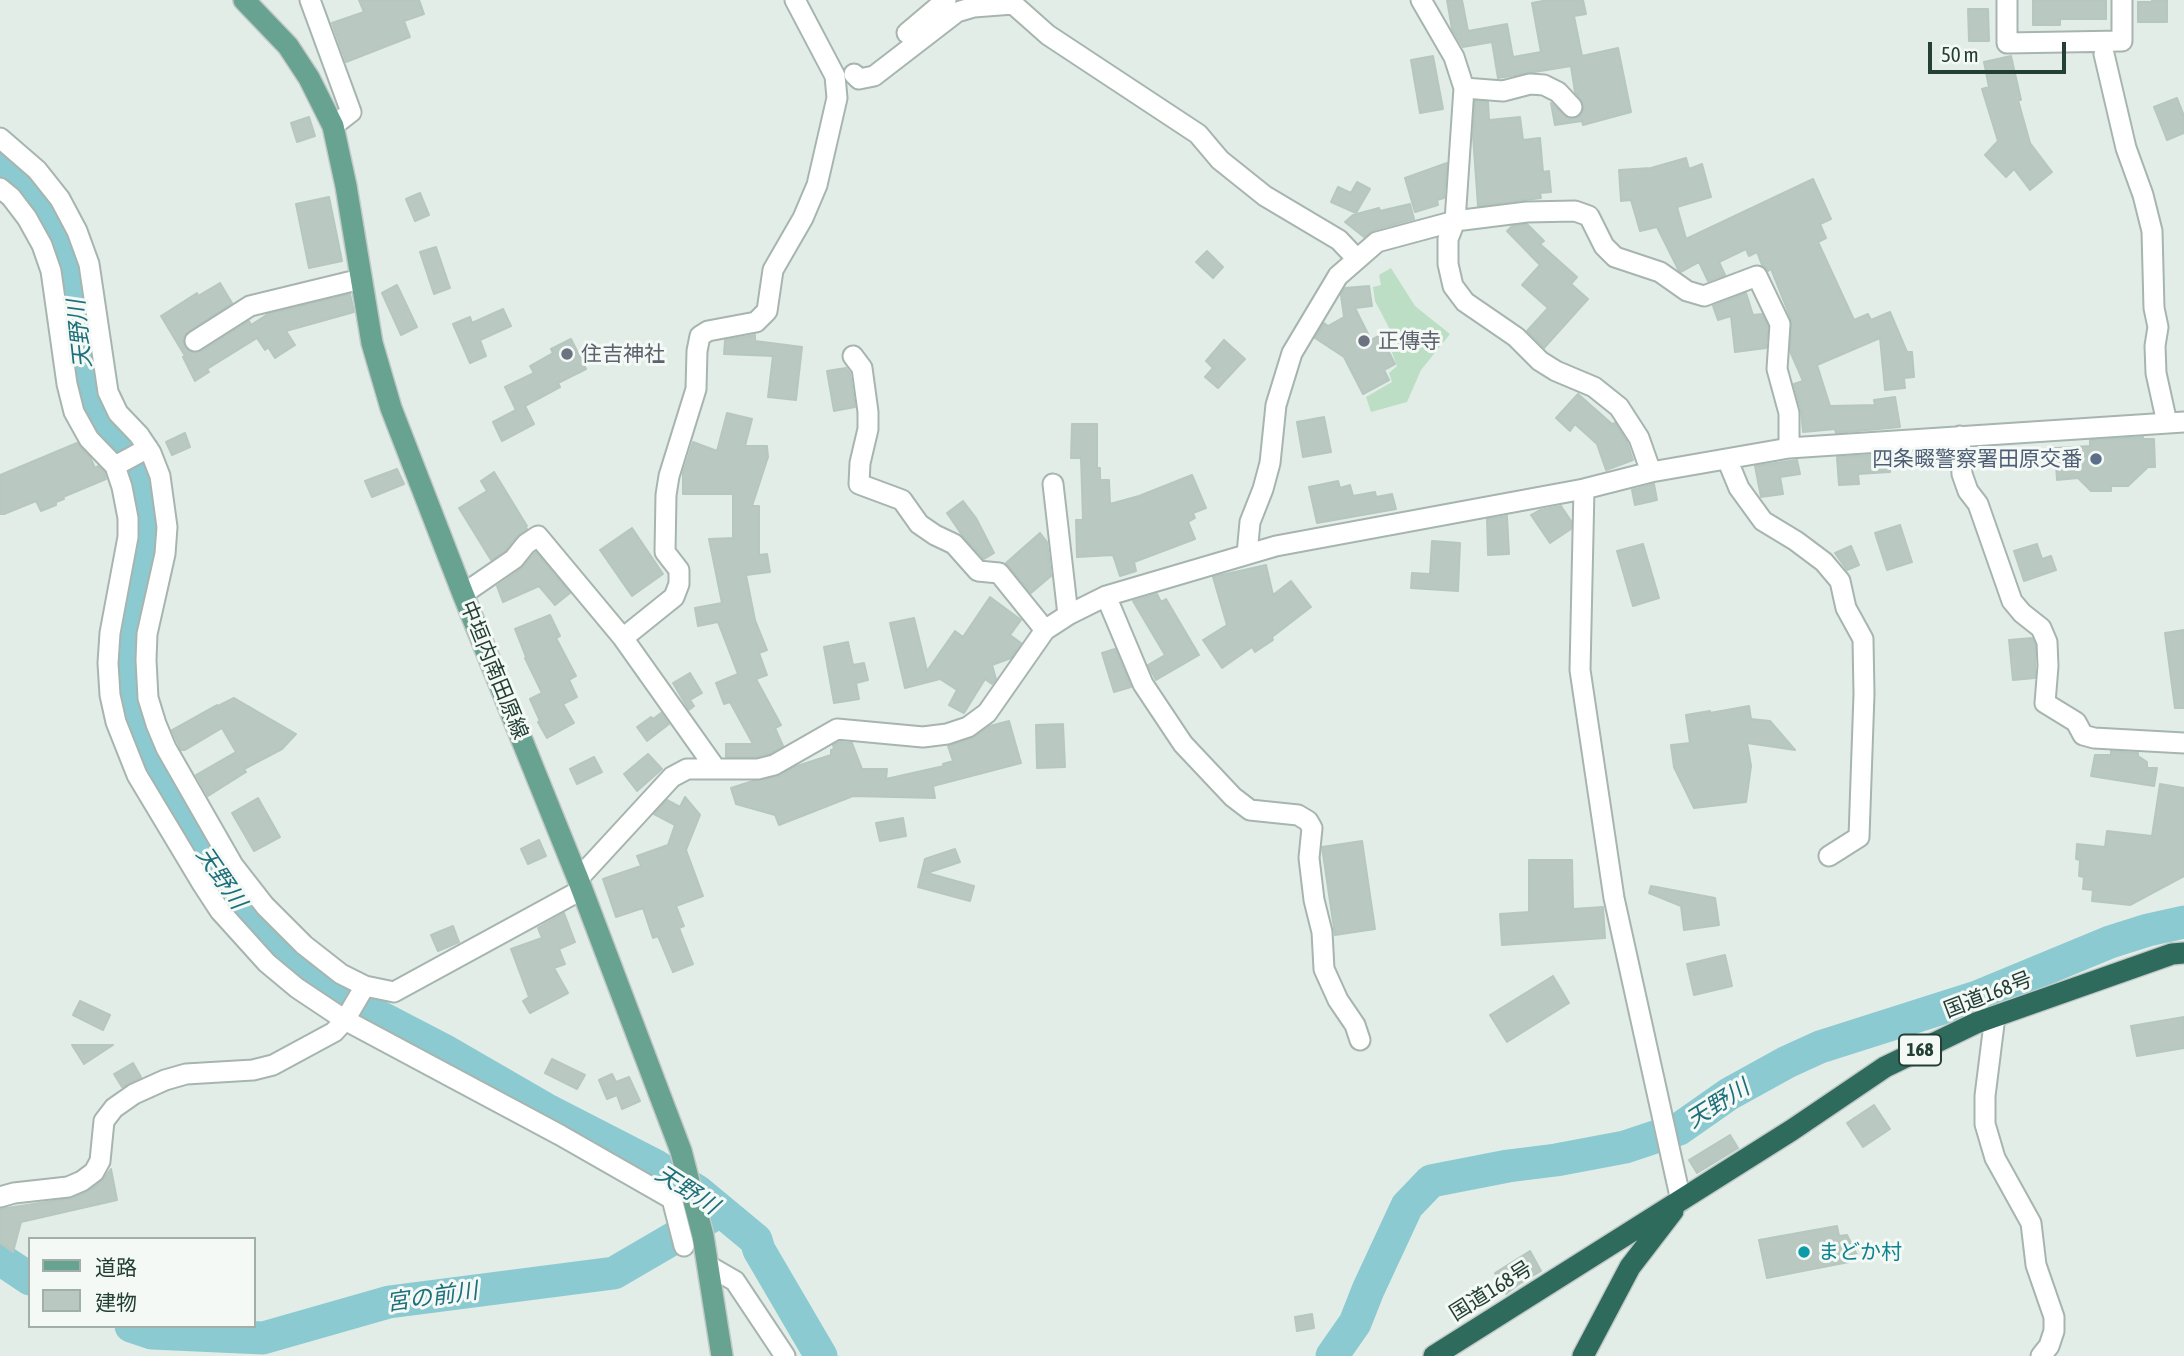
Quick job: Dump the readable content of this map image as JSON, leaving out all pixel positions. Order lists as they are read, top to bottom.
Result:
{
  "streets": {
    "highway": ["国道168号", "168"],
    "main road": ["中垣内南田原線"]
  },
  "water": ["天野川", "宮の前川"],
  "places": [
    "正傳寺",
    "住吉神社",
    "四条畷警察署田原交番",
    "まどか村"
  ],
  "legend": ["道路", "建物"],
  "scale_bar": "50 m"
}
